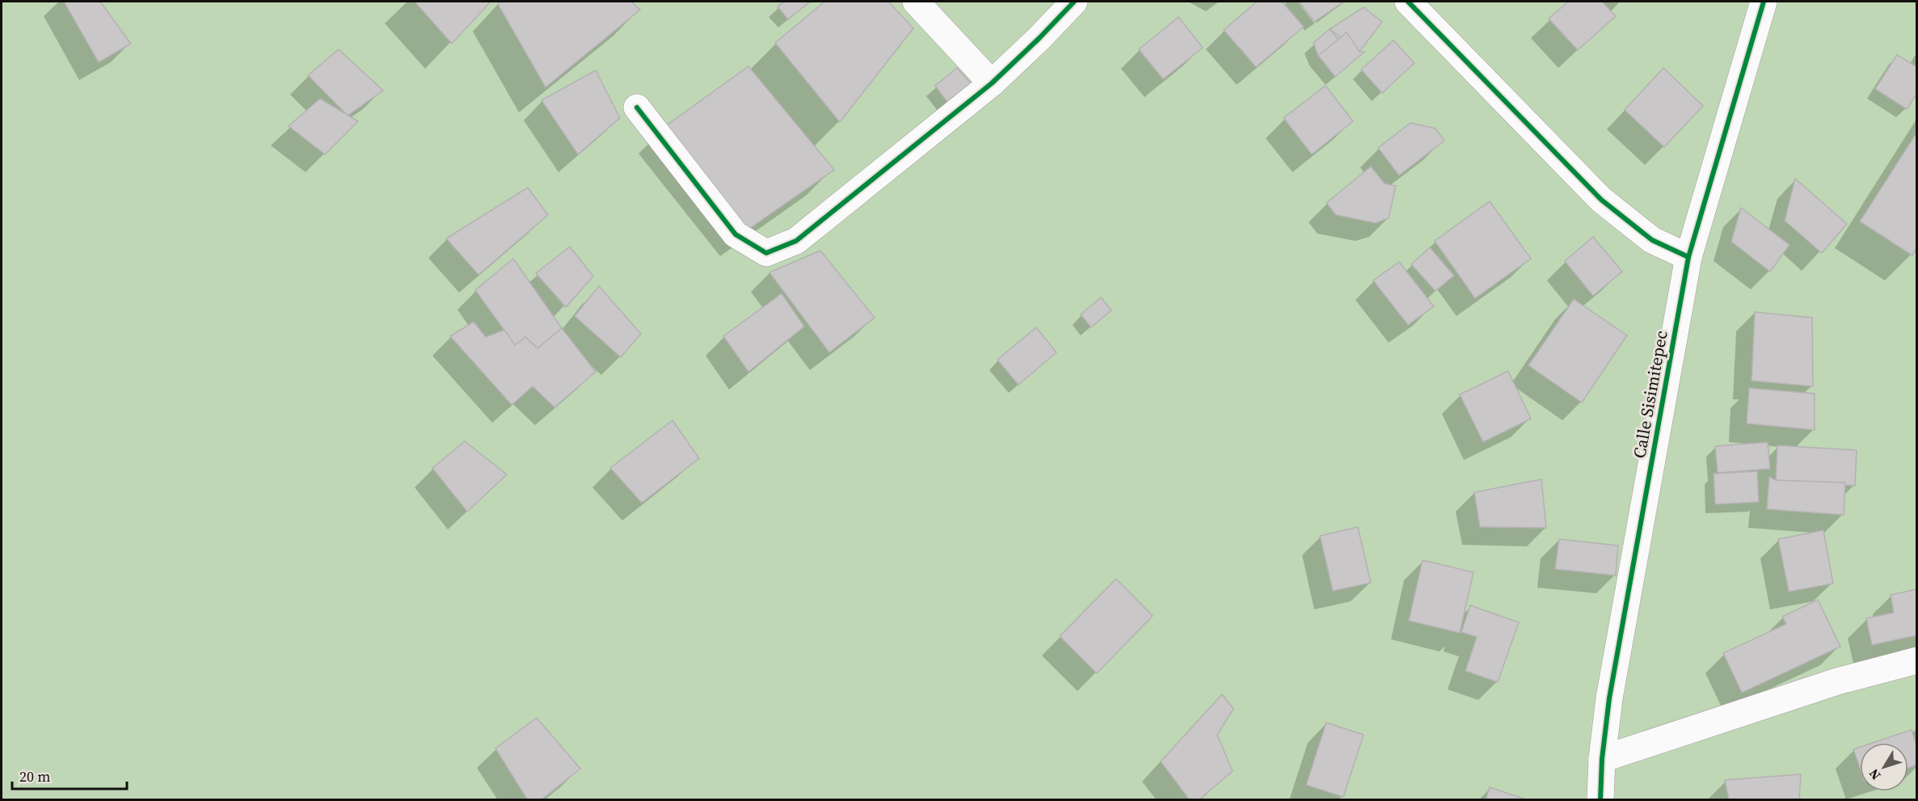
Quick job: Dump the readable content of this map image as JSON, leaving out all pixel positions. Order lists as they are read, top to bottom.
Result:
{
  "streets": {
    "street": ["Calle Sisimitepec"]
  },
  "scale_bar": "20 m",
  "north": "bottom left"
}
